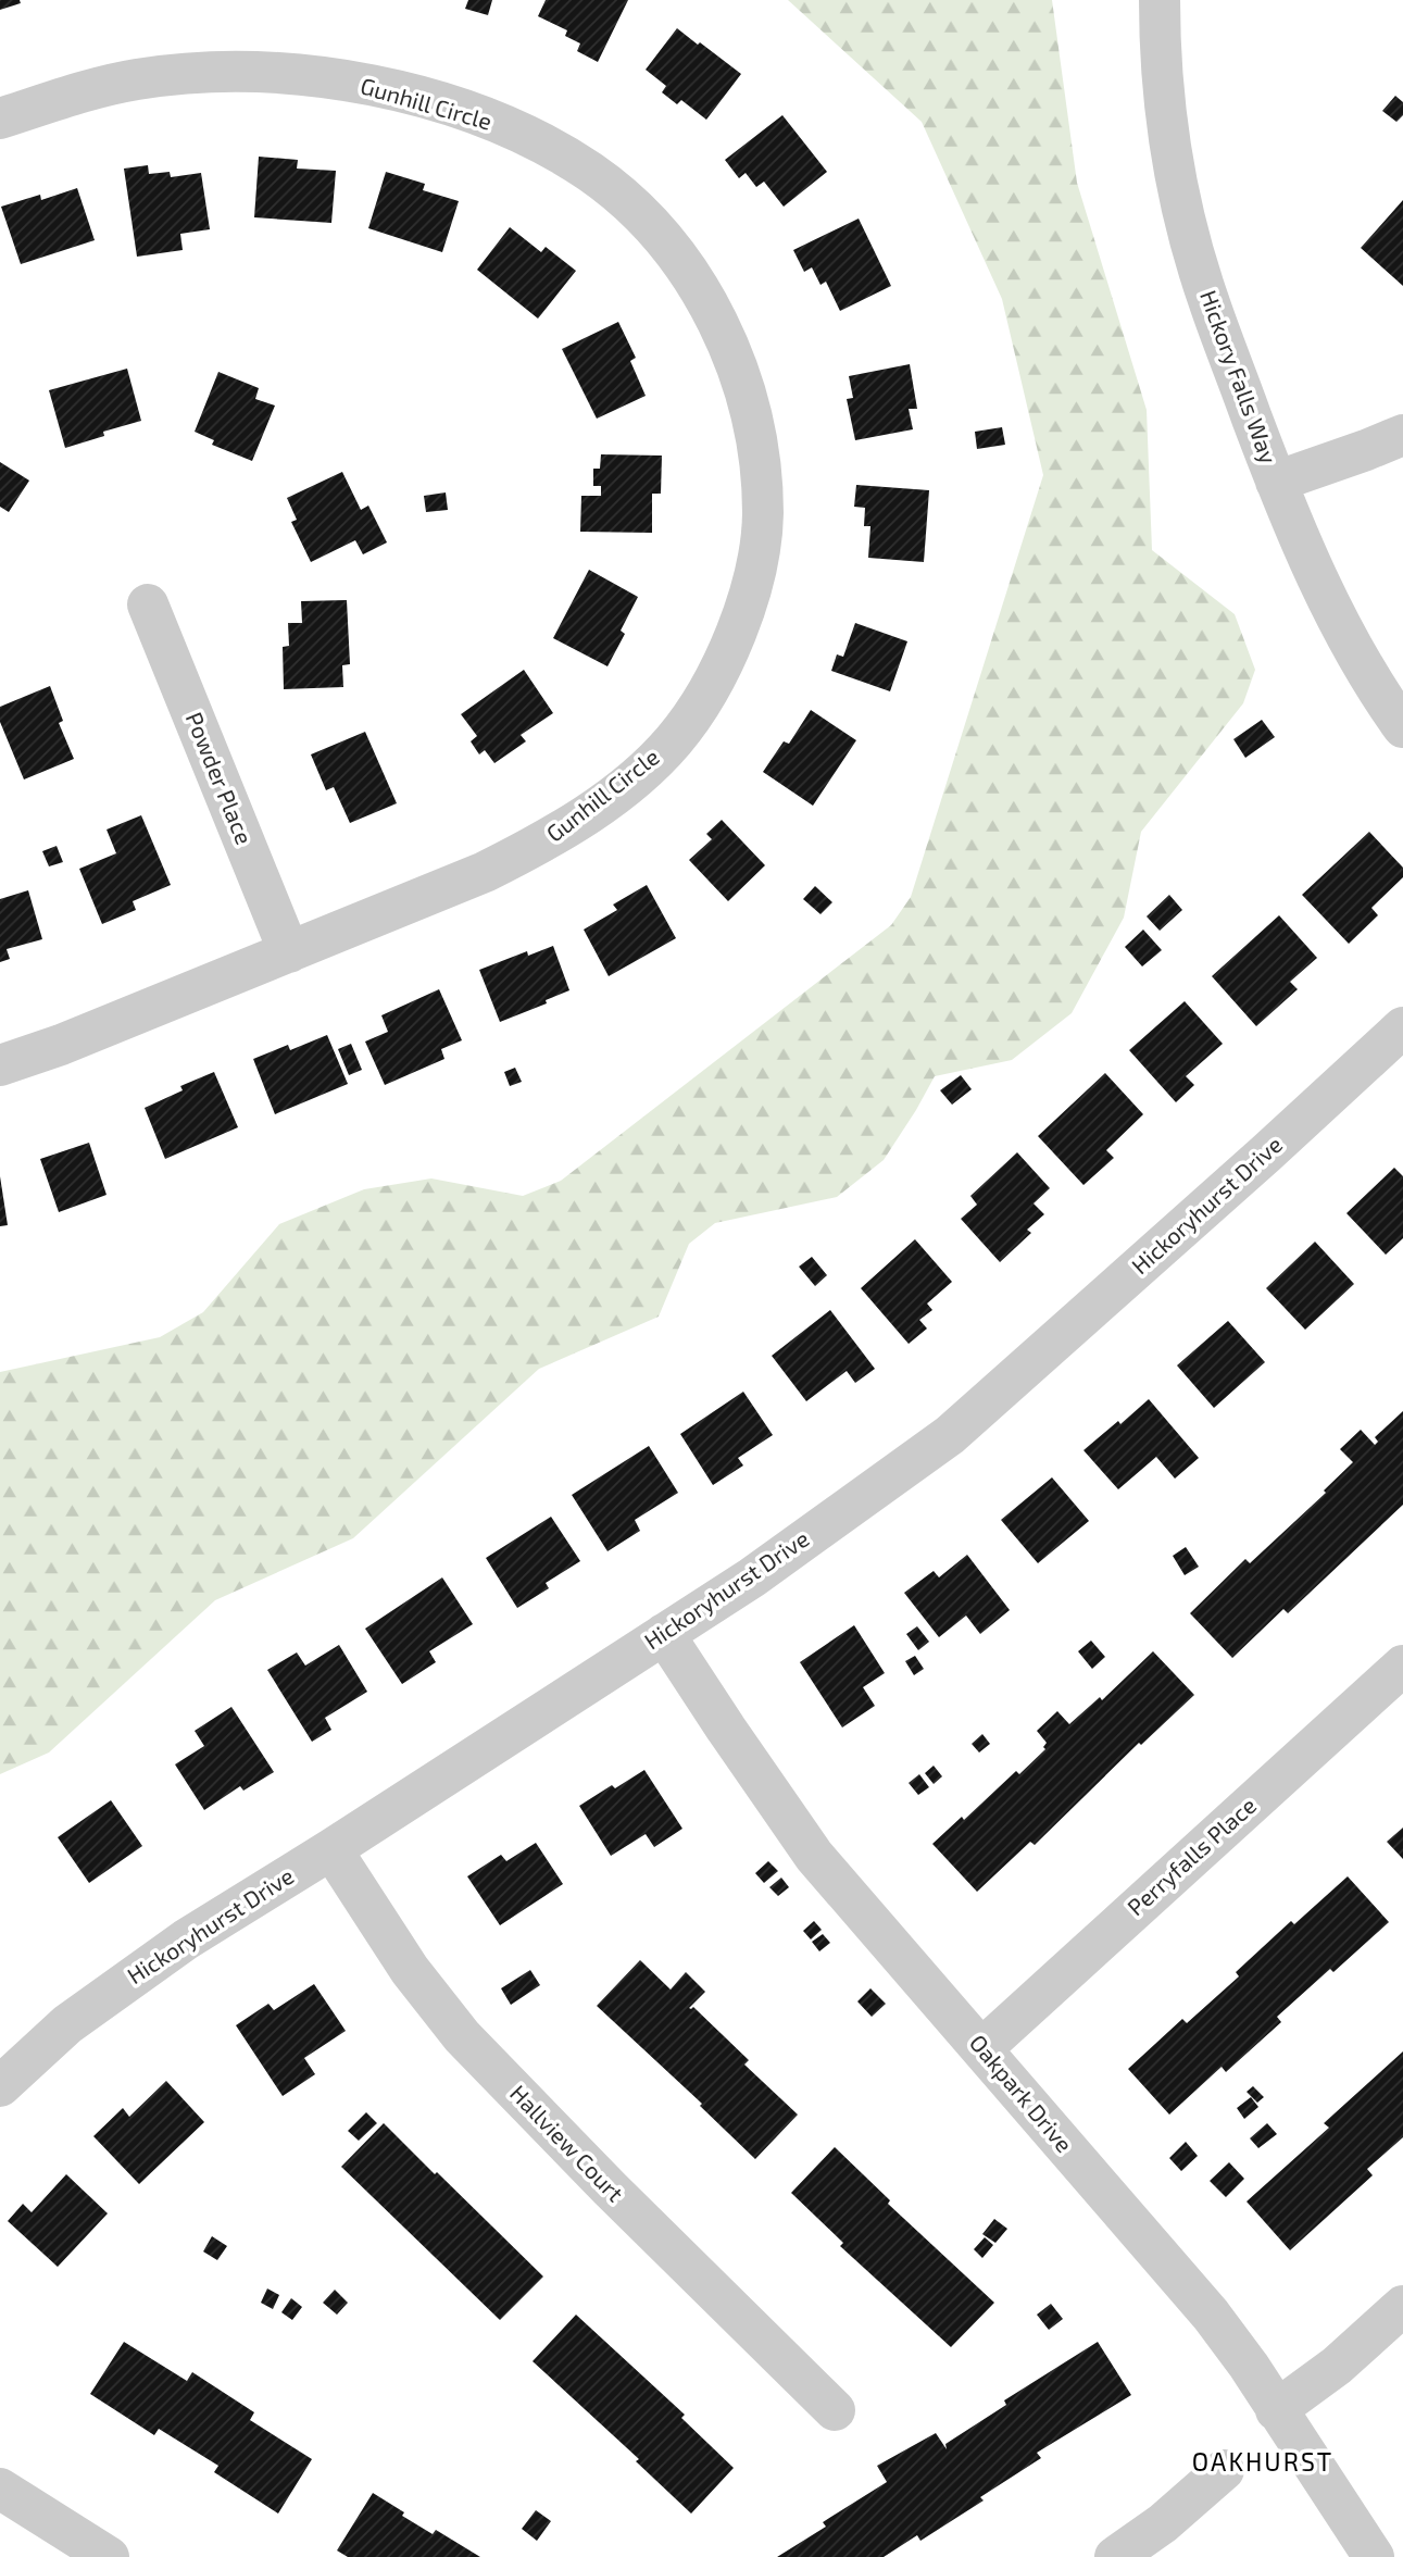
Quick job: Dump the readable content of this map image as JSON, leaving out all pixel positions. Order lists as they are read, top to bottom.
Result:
{
  "streets": {
    "street": [
      "Gunhill Circle",
      "Hickory Falls Way",
      "Powder Place",
      "Hickoryhurst Drive",
      "Perryfalls Place",
      "Oakpark Drive",
      "Hallview Court"
    ]
  },
  "crossings": [
    ["Gunhill Circle", "Powder Place"],
    ["Hickoryhurst Drive", "Oakpark Drive"],
    ["Hickoryhurst Drive", "Hallview Court"],
    ["Perryfalls Place", "Oakpark Drive"]
  ],
  "districts": ["OAKHURST"]
}
